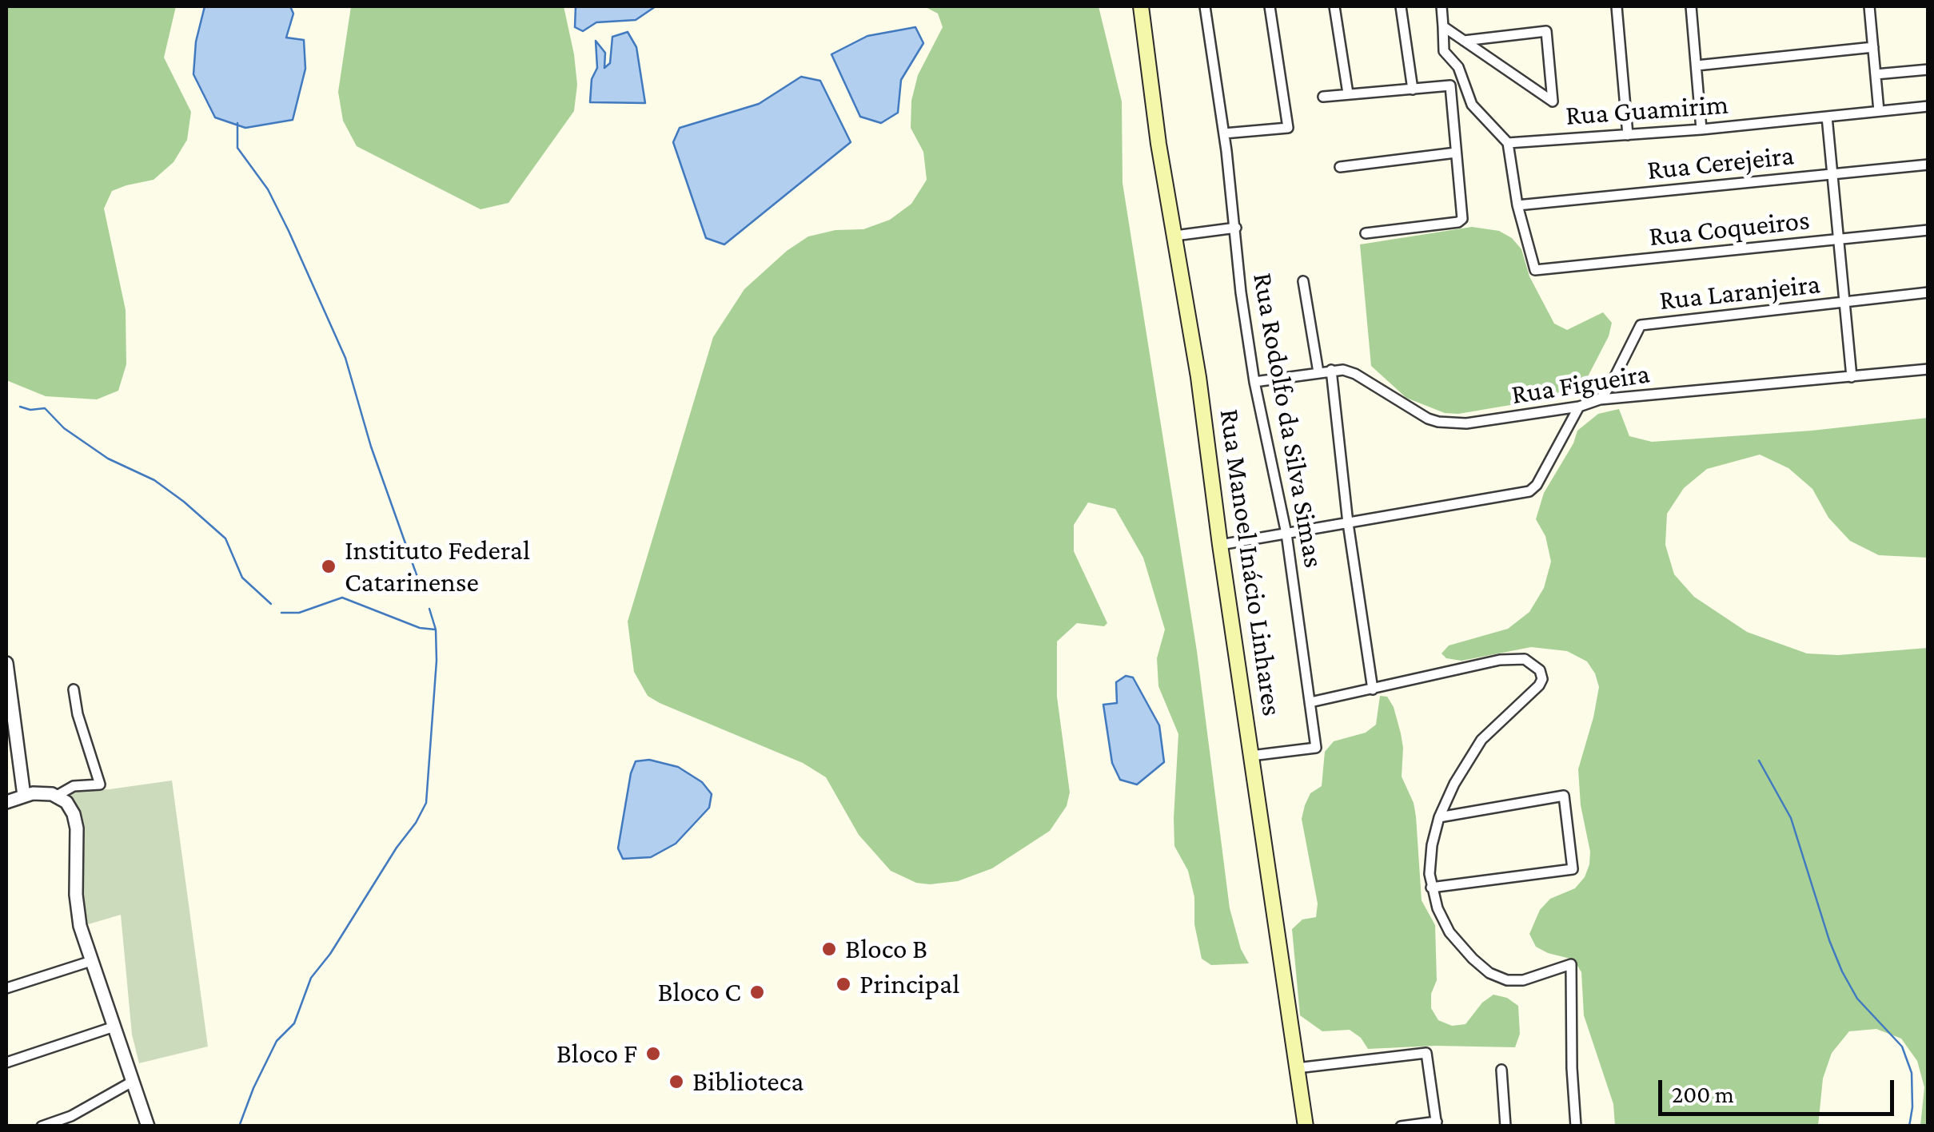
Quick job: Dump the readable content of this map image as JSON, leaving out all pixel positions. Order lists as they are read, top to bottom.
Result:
{
  "streets": {
    "main road": ["Rua Manoel Inácio Linhares"],
    "street": [
      "Rua Guamirim",
      "Rua Cerejeira",
      "Rua Coqueiros",
      "Rua Laranjeira",
      "Rua Figueira",
      "Rua Rodolfo da Silva Simas"
    ]
  },
  "crossings": [
    ["Rua Cerejeira", "Rua Coqueiros"],
    ["Rua Laranjeira", "Rua Figueira"],
    ["Rua Figueira", "Rua Rodolfo da Silva Simas"],
    ["Rua Rodolfo da Silva Simas", "Rua Manoel Inácio Linhares"]
  ],
  "places": [
    "Instituto Federal Catarinense",
    "Bloco B",
    "Principal",
    "Bloco C",
    "Bloco F",
    "Biblioteca"
  ],
  "scale_bar": "200 m"
}
